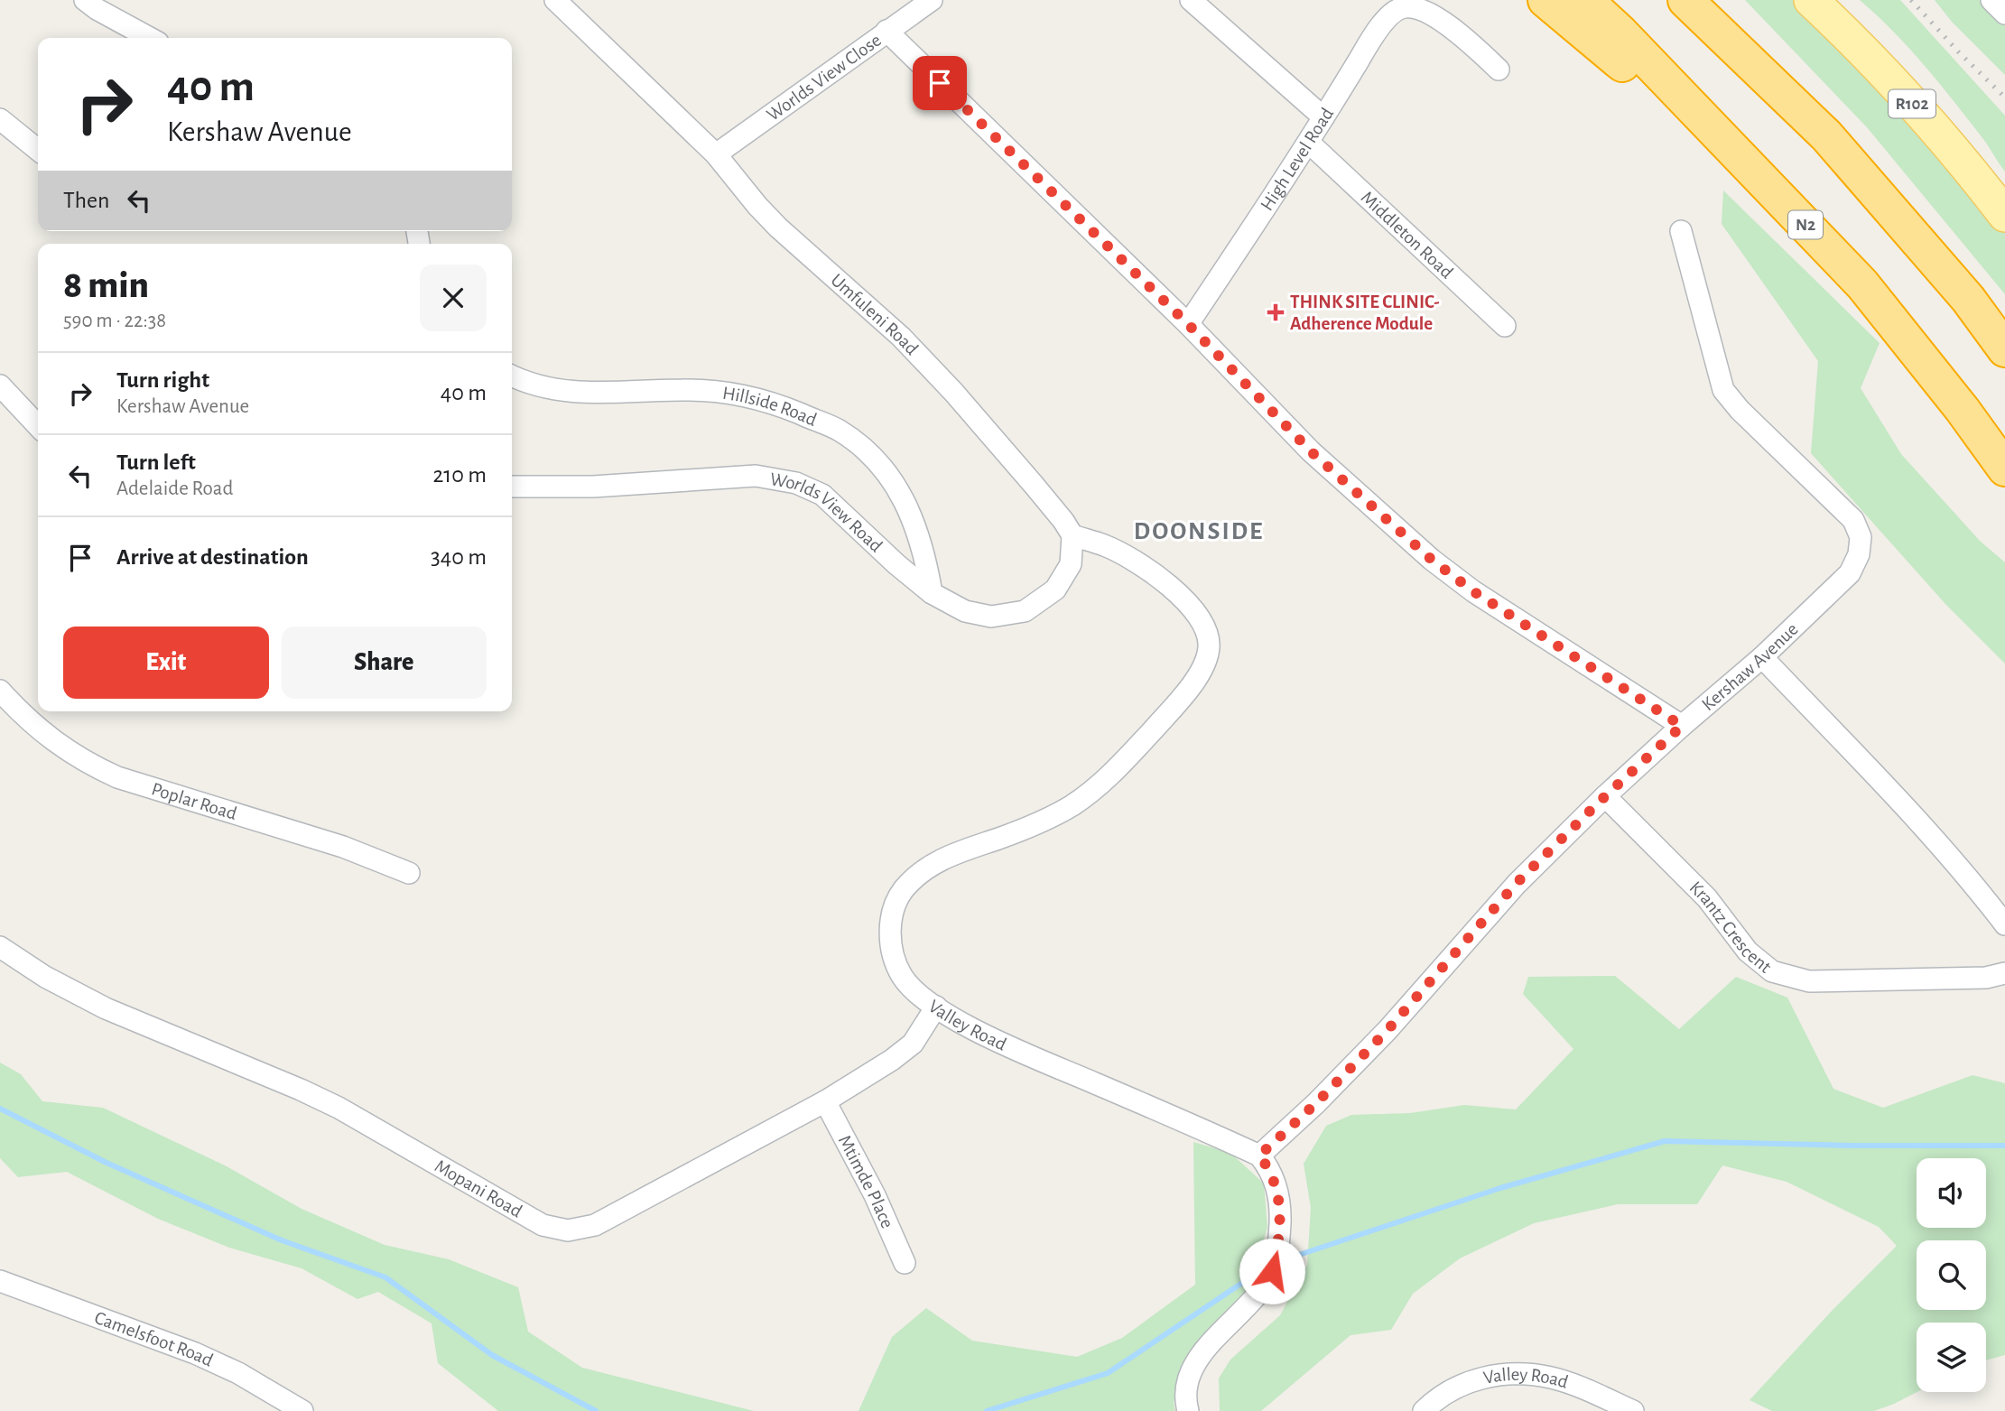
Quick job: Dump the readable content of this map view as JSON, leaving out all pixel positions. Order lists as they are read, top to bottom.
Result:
{
  "streets": {
    "highway": ["N2"],
    "main road": ["R102"],
    "street": [
      "Worlds View Close",
      "High Level Road",
      "Middleton Road",
      "Umfuleni Road",
      "Hillside Road",
      "Worlds View Road",
      "Kershaw Avenue",
      "Poplar Road",
      "Krantz Crescent",
      "Valley Road",
      "Mtimde Place",
      "Mopani Road",
      "Camelsfoot Road"
    ]
  },
  "crossings": [
    ["Worlds View Close", "Umfuleni Road"],
    ["High Level Road", "Middleton Road"],
    ["Umfuleni Road", "Worlds View Road"],
    ["Umfuleni Road", "Valley Road"],
    ["Hillside Road", "Worlds View Road"],
    ["Worlds View Road", "Valley Road"],
    ["Kershaw Avenue", "Krantz Crescent"],
    ["Kershaw Avenue", "Valley Road"],
    ["Valley Road", "Mopani Road"],
    ["Mtimde Place", "Mopani Road"]
  ],
  "districts": ["DOONSIDE"],
  "places": {
    "health": ["THINK SITE CLINIC- Adherence Module"]
  },
  "page": {
    "turn": ["40 m", "Kershaw Avenue"],
    "then": "Then",
    "heading": ["8 min", "590 m · 22:38"],
    "list": [
      {
        "name": "Turn right",
        "note": "Kershaw Avenue",
        "value": "40 m"
      },
      {
        "name": "Turn left",
        "note": "Adelaide Road",
        "value": "210 m"
      },
      {
        "name": "Arrive at destination",
        "value": "340 m"
      }
    ],
    "buttons": ["Exit", "Share"]
  }
}
